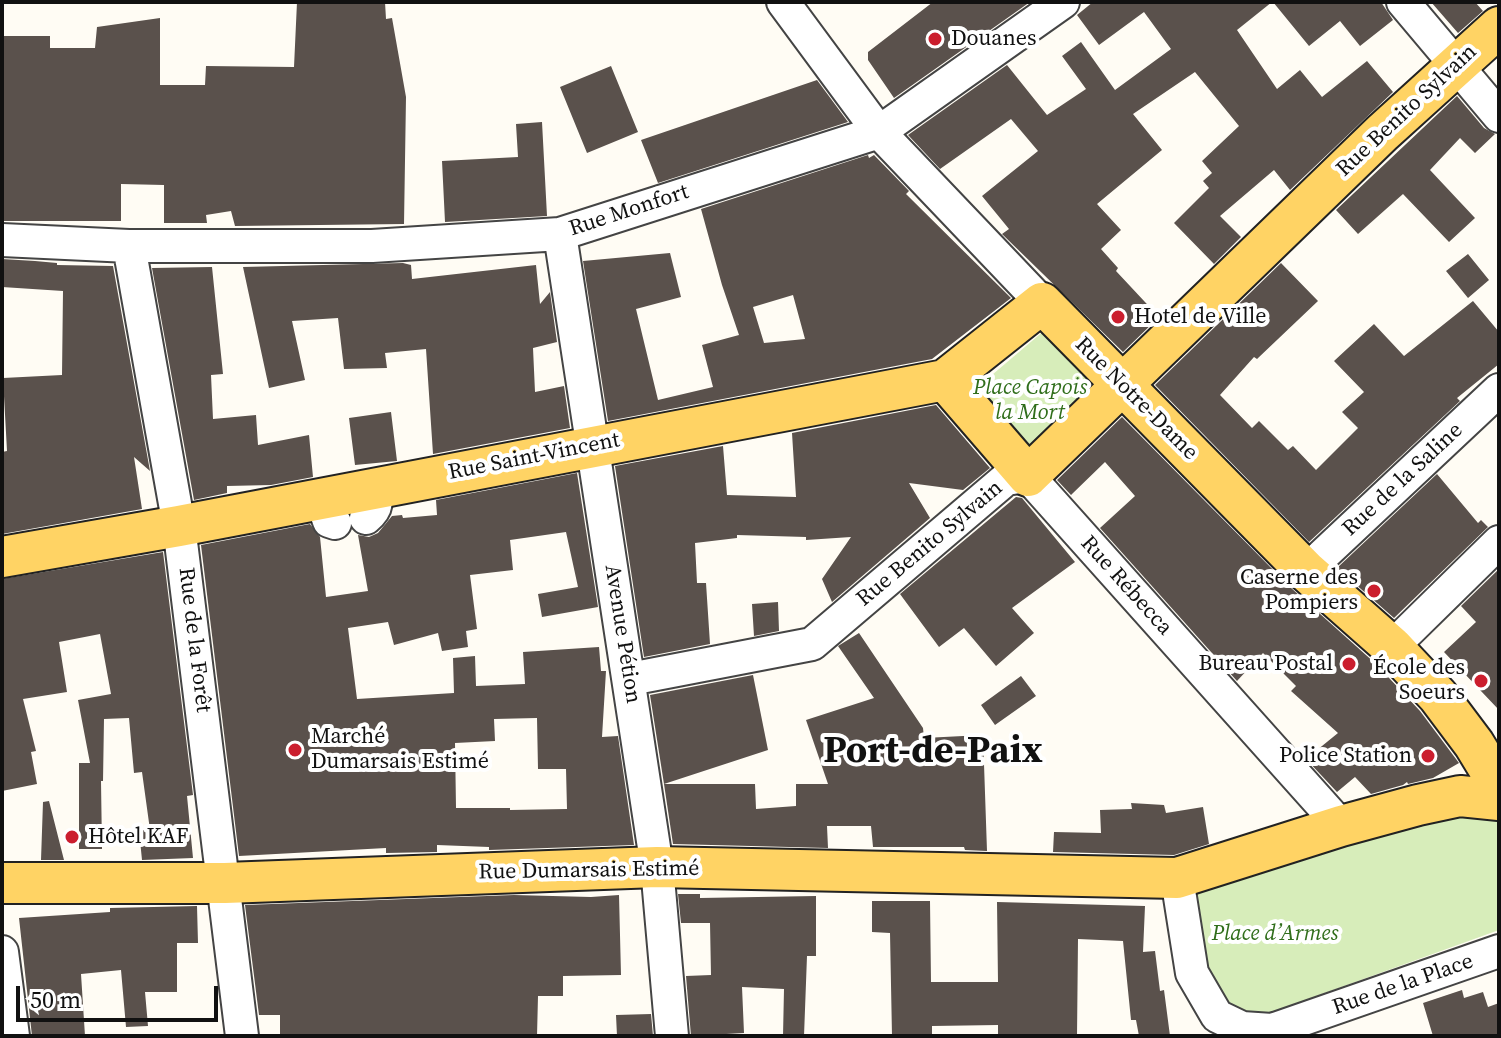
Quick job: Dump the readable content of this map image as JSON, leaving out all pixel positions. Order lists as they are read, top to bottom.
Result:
{
  "streets": {
    "main road": [
      "Rue Benito Sylvain",
      "Rue Notre-Dame",
      "Rue Saint-Vincent",
      "Rue Rébecca",
      "Rue Dumarsais Estimé"
    ],
    "street": [
      "Rue Monfort",
      "Rue de la Saline",
      "Avenue Pétion",
      "Rue de la Forêt",
      "Rue de la Place"
    ]
  },
  "crossings": [
    ["Rue Benito Sylvain", "Rue Notre-Dame"],
    ["Rue Benito Sylvain", "Rue Rébecca"],
    ["Rue Benito Sylvain", "Avenue Pétion"],
    ["Rue Monfort", "Rue Notre-Dame"],
    ["Rue Monfort", "Avenue Pétion"],
    ["Rue Monfort", "Rue de la Forêt"],
    ["Rue Notre-Dame", "Rue Saint-Vincent"],
    ["Rue Notre-Dame", "Rue de la Saline"],
    ["Rue Saint-Vincent", "Rue Rébecca"],
    ["Rue Saint-Vincent", "Avenue Pétion"],
    ["Rue Saint-Vincent", "Rue de la Forêt"],
    ["Rue Rébecca", "Rue Dumarsais Estimé"],
    ["Avenue Pétion", "Rue Dumarsais Estimé"],
    ["Rue de la Forêt", "Rue Dumarsais Estimé"],
    ["Rue Dumarsais Estimé", "Rue de la Place"]
  ],
  "districts": ["Port-de-Paix"],
  "parks": ["Place Capois la Mort", "Place d’Armes"],
  "places": [
    "Douanes",
    "Hotel de Ville",
    "Caserne des Pompiers",
    "Bureau Postal",
    "École des Soeurs",
    "Marché Dumarsais Estimé",
    "Police Station",
    "Hôtel KAF"
  ],
  "scale_bar": "50 m"
}
